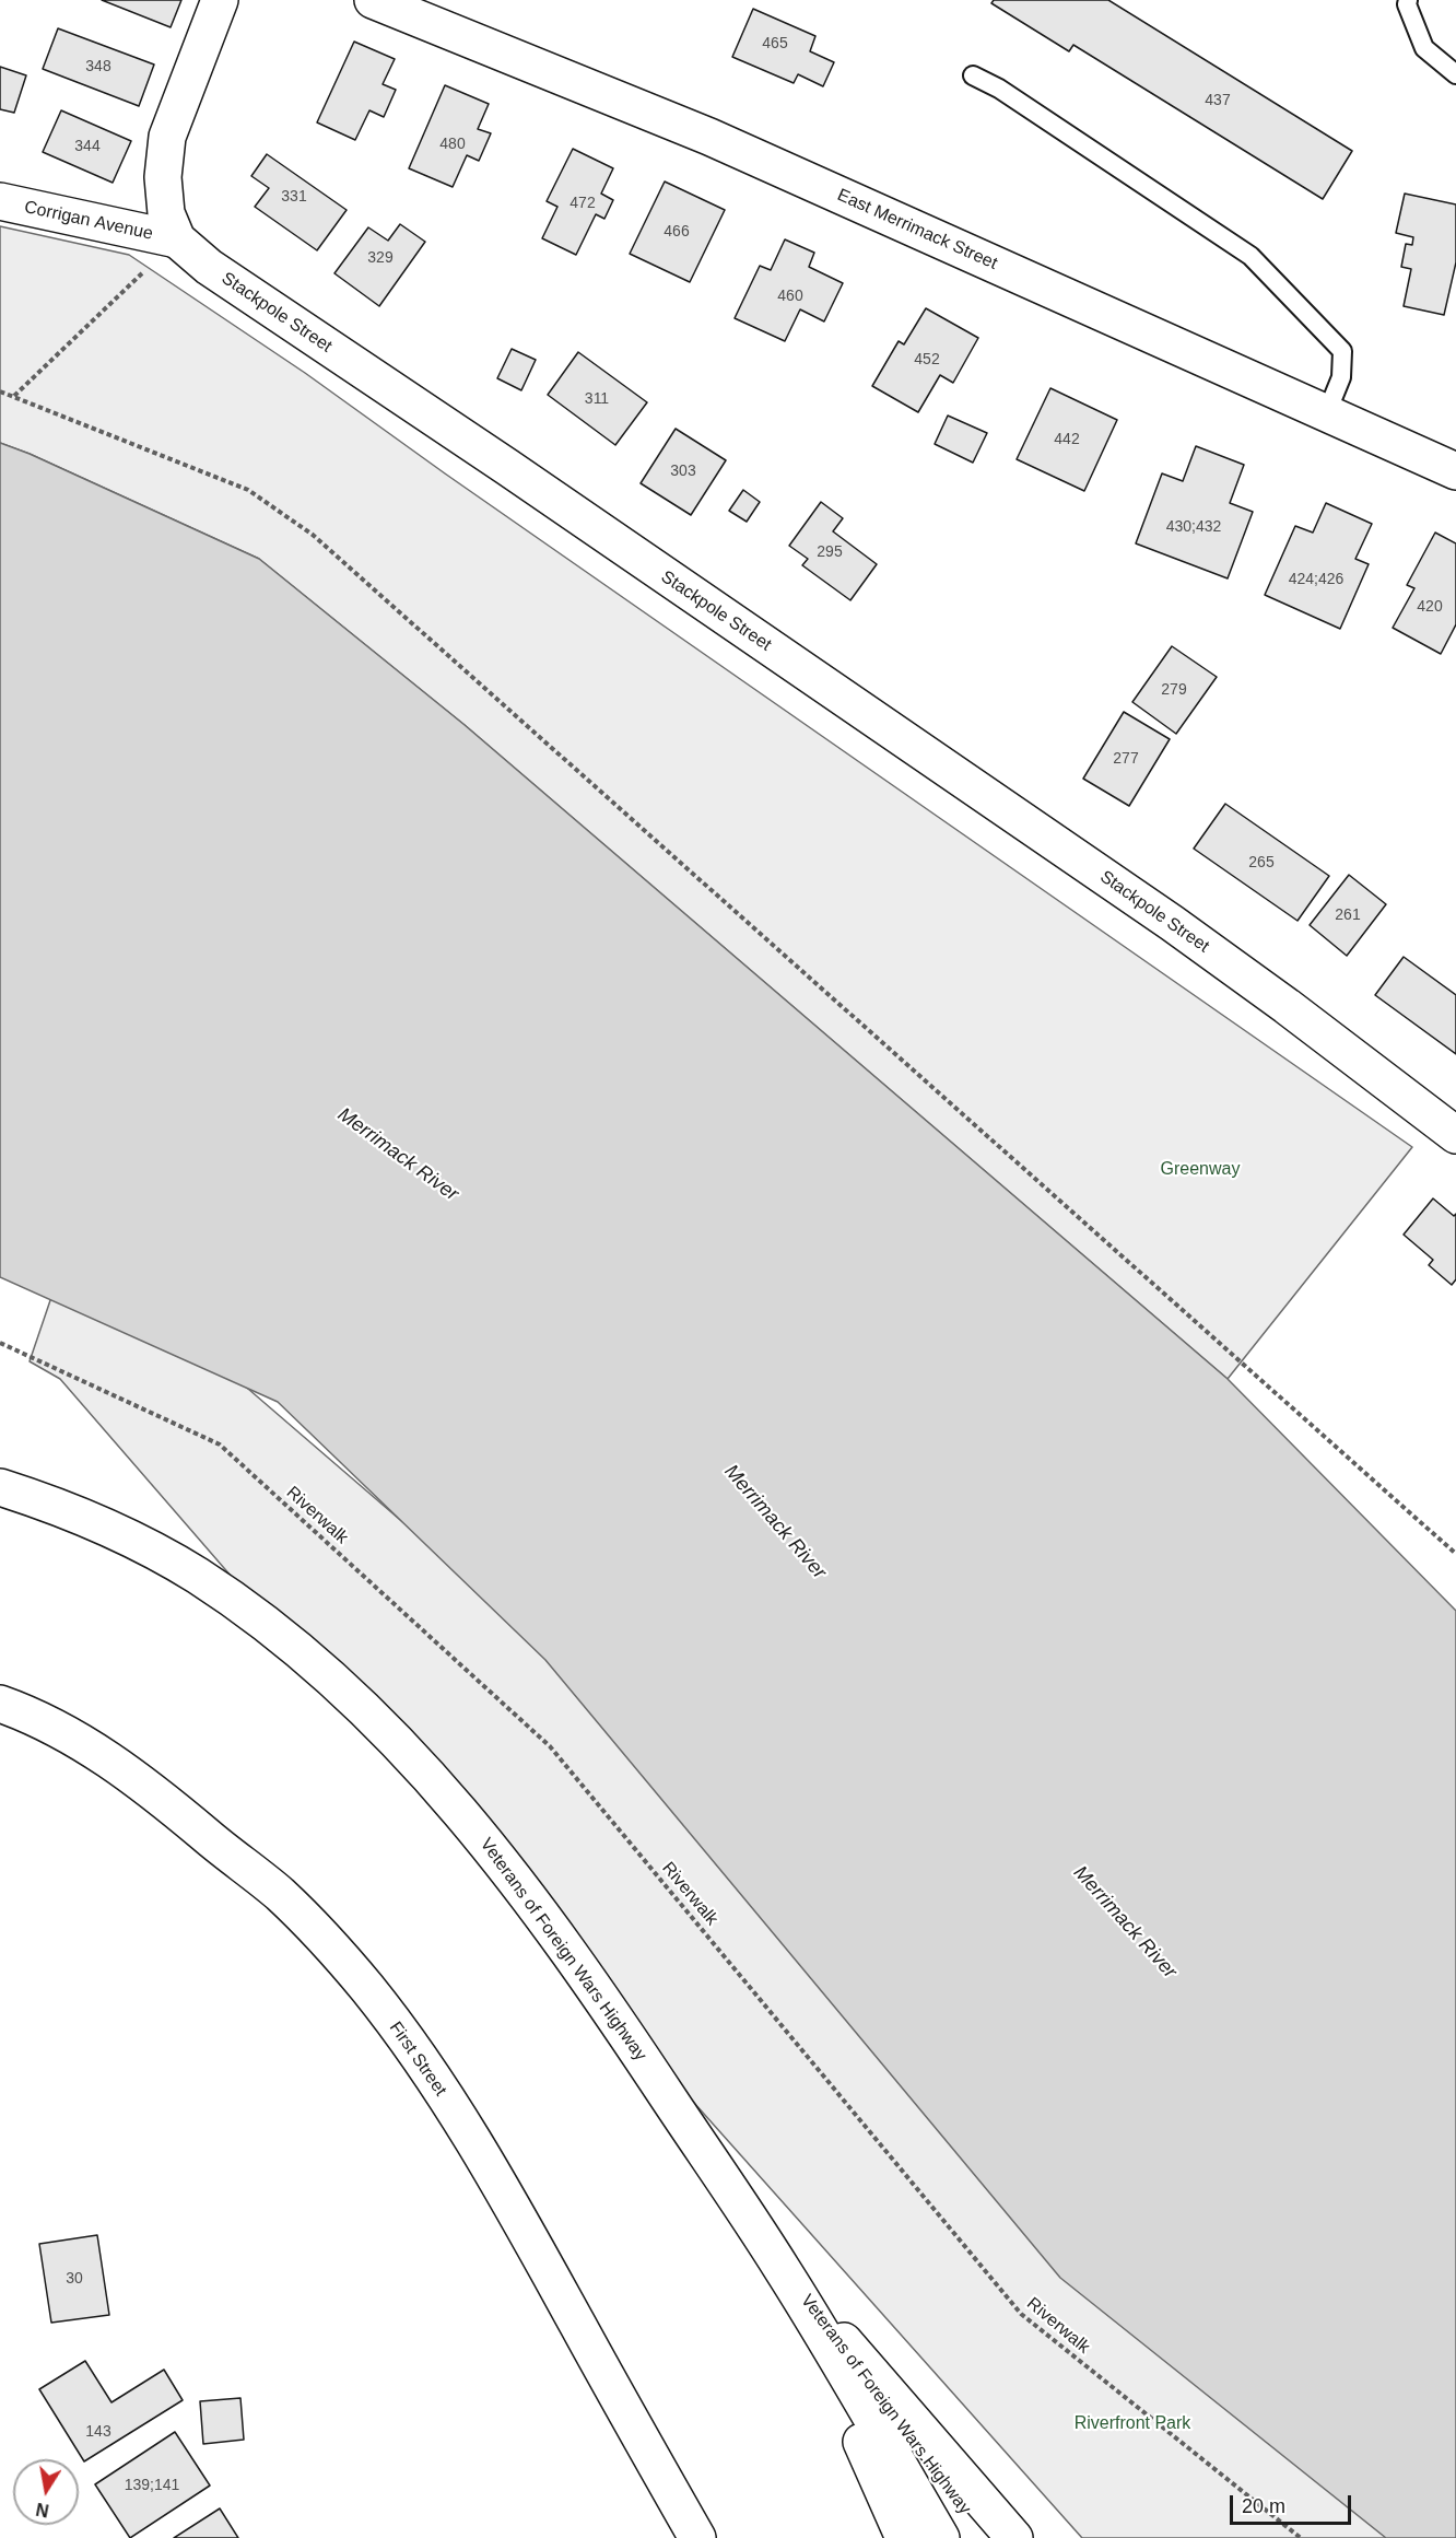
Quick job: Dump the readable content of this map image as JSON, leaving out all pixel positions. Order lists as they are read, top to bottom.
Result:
{
  "streets": {
    "street": [
      "Corrigan Avenue",
      "East Merrimack Street",
      "Stackpole Street",
      "Veterans of Foreign Wars Highway",
      "First Street"
    ],
    "path": ["Riverwalk"]
  },
  "crossings": [
    ["Corrigan Avenue", "Stackpole Street"]
  ],
  "water": ["Merrimack River"],
  "parks": ["Greenway", "Riverfront Park"],
  "house_numbers": [
    "465",
    "348",
    "437",
    "480",
    "344",
    "331",
    "472",
    "466",
    "329",
    "460",
    "452",
    "311",
    "442",
    "303",
    "430;432",
    "295",
    "424;426",
    "420",
    "279",
    "277",
    "265",
    "261",
    "30",
    "143",
    "139;141"
  ],
  "scale_bar": "20 m",
  "north": "bottom"
}
